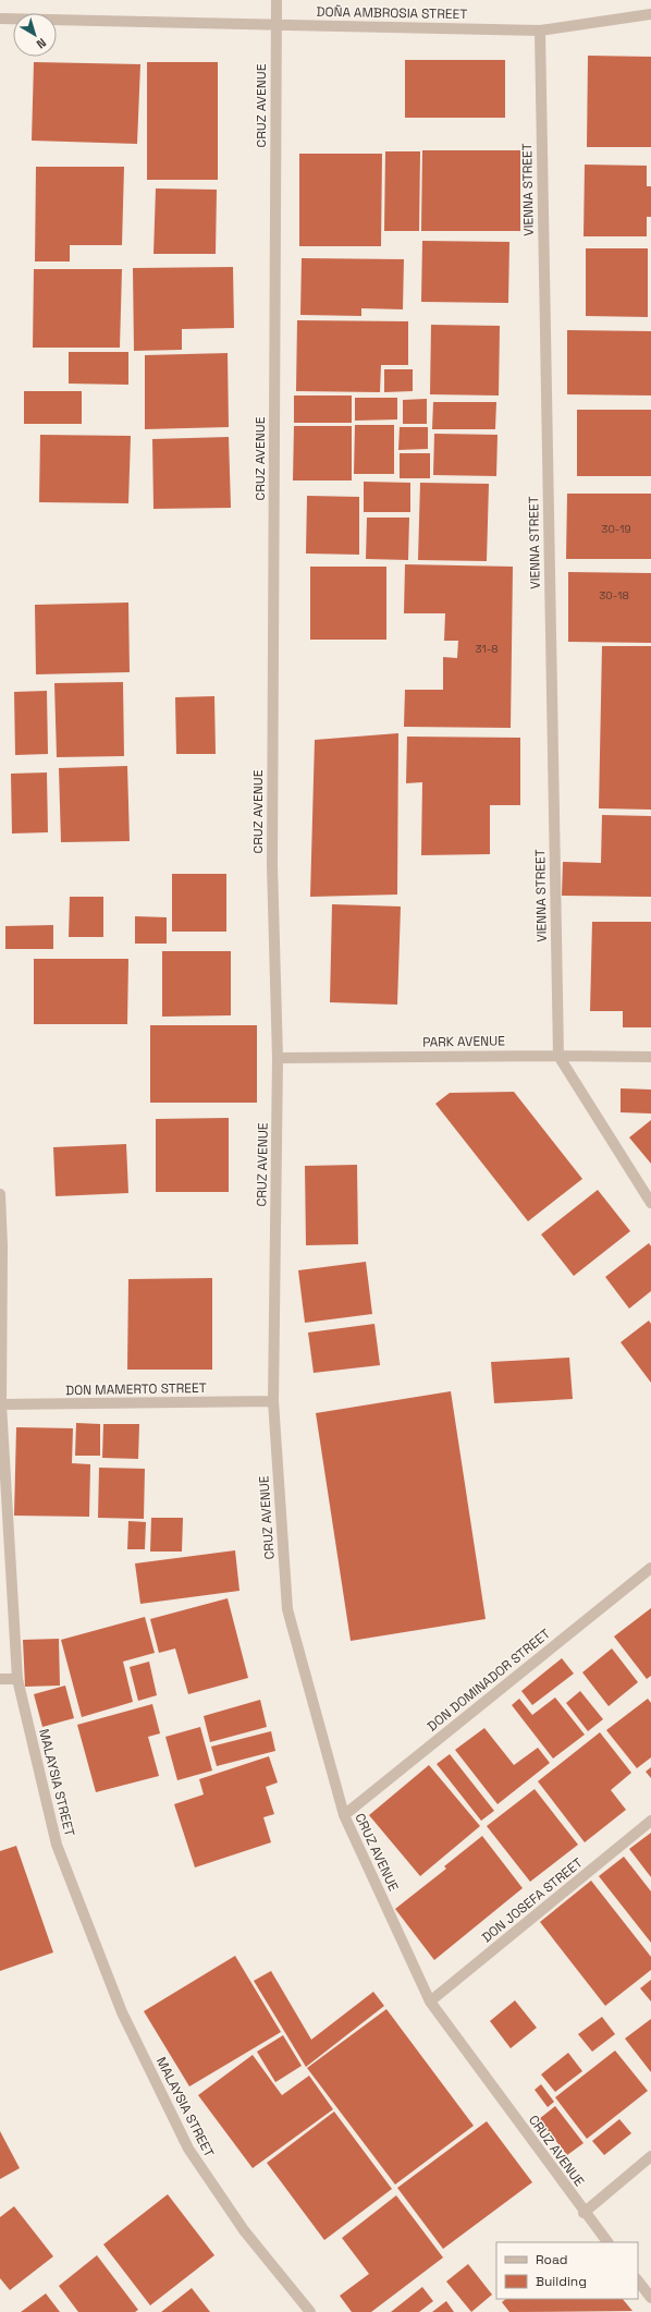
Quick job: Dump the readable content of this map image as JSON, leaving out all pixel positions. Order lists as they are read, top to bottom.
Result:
{
  "streets": {
    "street": [
      "DOÑA AMBROSIA STREET",
      "CRUZ AVENUE",
      "VIENNA STREET",
      "PARK AVENUE",
      "DON MAMERTO STREET",
      "DON DOMINADOR STREET",
      "MALAYSIA STREET",
      "DON JOSEFA STREET"
    ]
  },
  "crossings": [
    ["DOÑA AMBROSIA STREET", "CRUZ AVENUE"],
    ["DOÑA AMBROSIA STREET", "VIENNA STREET"],
    ["CRUZ AVENUE", "PARK AVENUE"],
    ["CRUZ AVENUE", "DON MAMERTO STREET"],
    ["CRUZ AVENUE", "DON DOMINADOR STREET"],
    ["CRUZ AVENUE", "DON JOSEFA STREET"],
    ["VIENNA STREET", "PARK AVENUE"],
    ["DON MAMERTO STREET", "MALAYSIA STREET"]
  ],
  "house_numbers": ["30-19", "30-18", "31-8"],
  "legend": ["Road", "Building"],
  "north": "bottom right"
}
